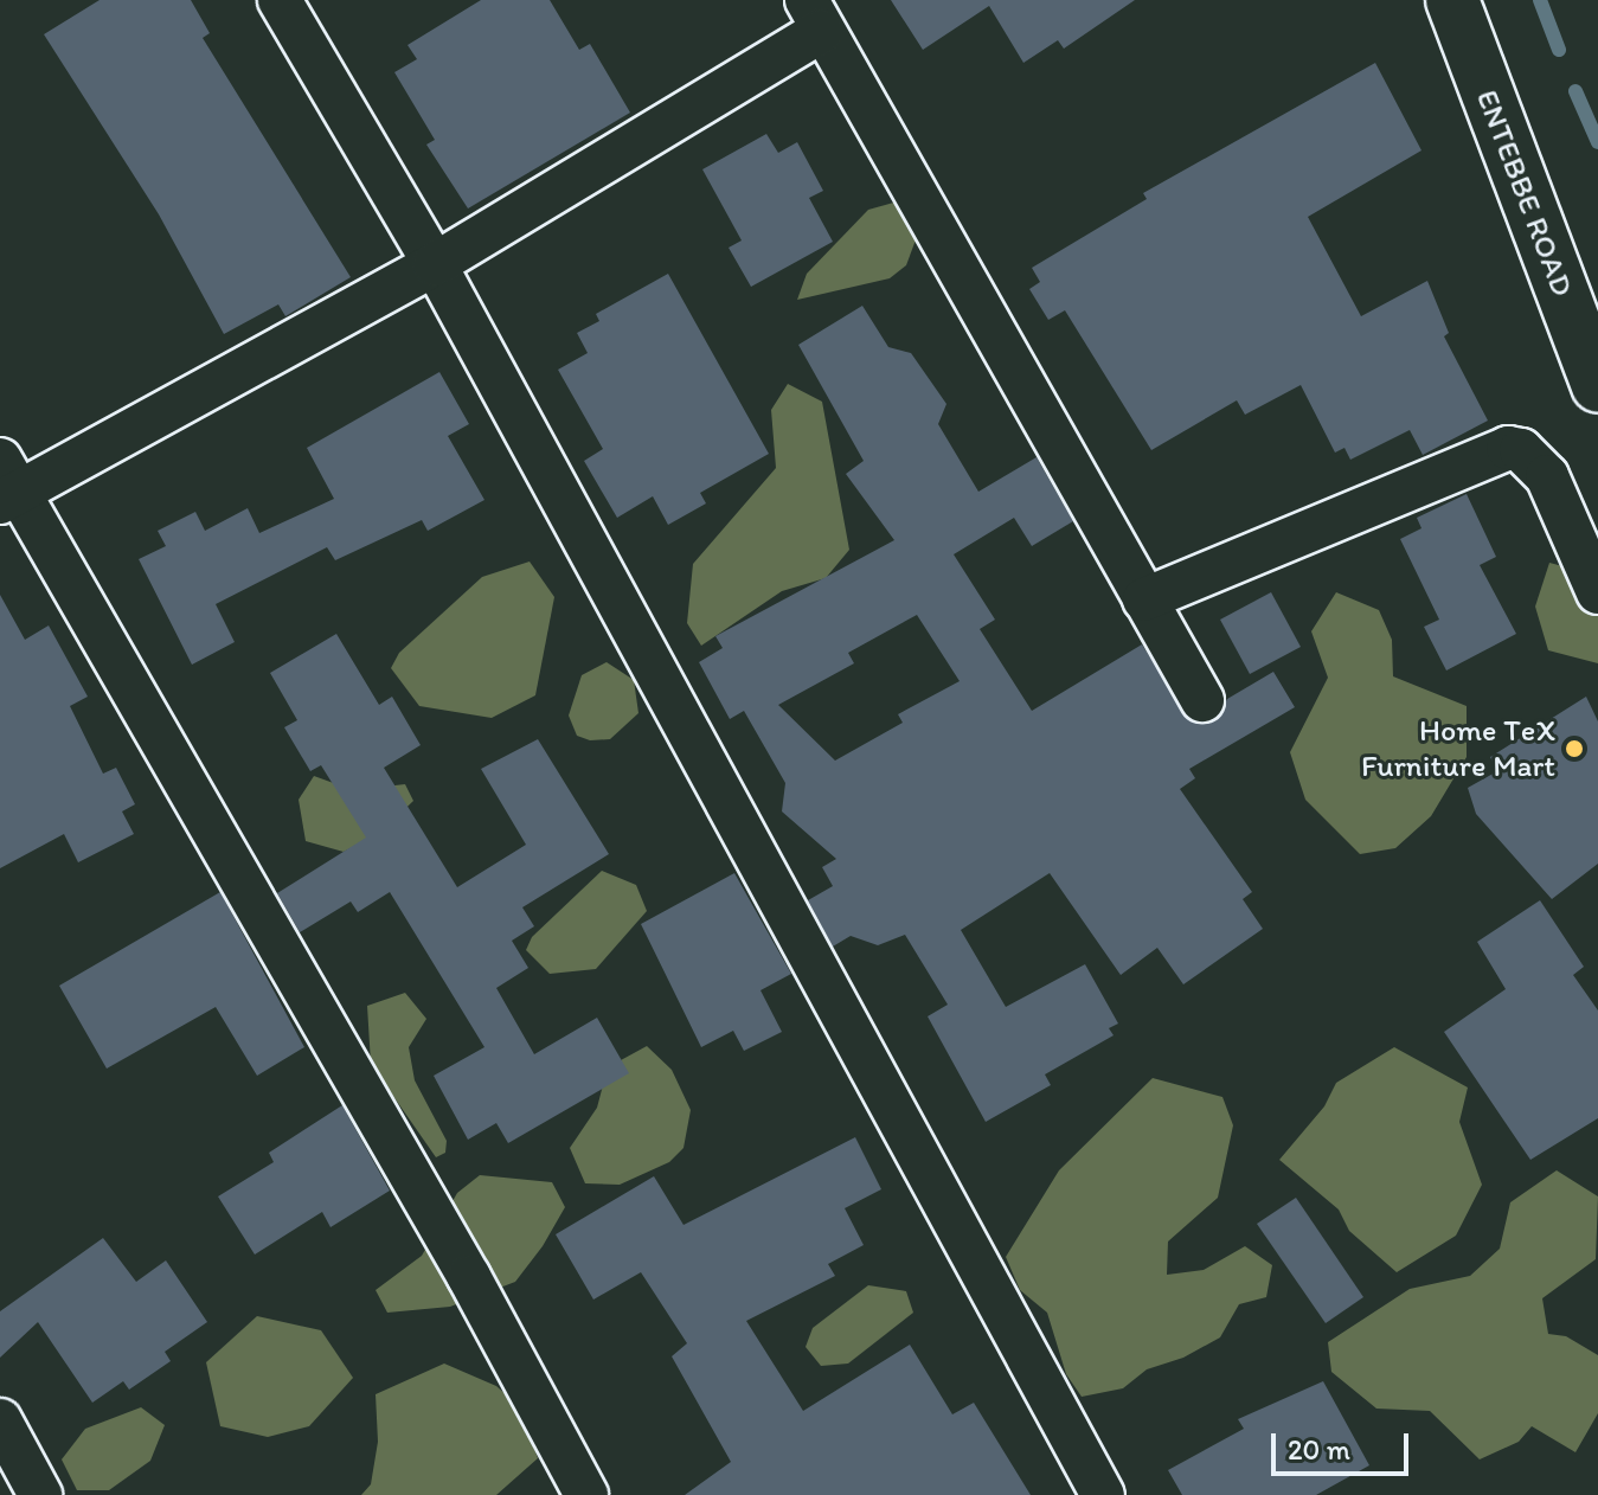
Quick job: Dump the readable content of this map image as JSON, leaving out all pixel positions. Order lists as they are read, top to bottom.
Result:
{
  "streets": {
    "main road": ["ENTEBBE ROAD"]
  },
  "places": ["Home TeX Furniture Mart"],
  "scale_bar": "20 m"
}
